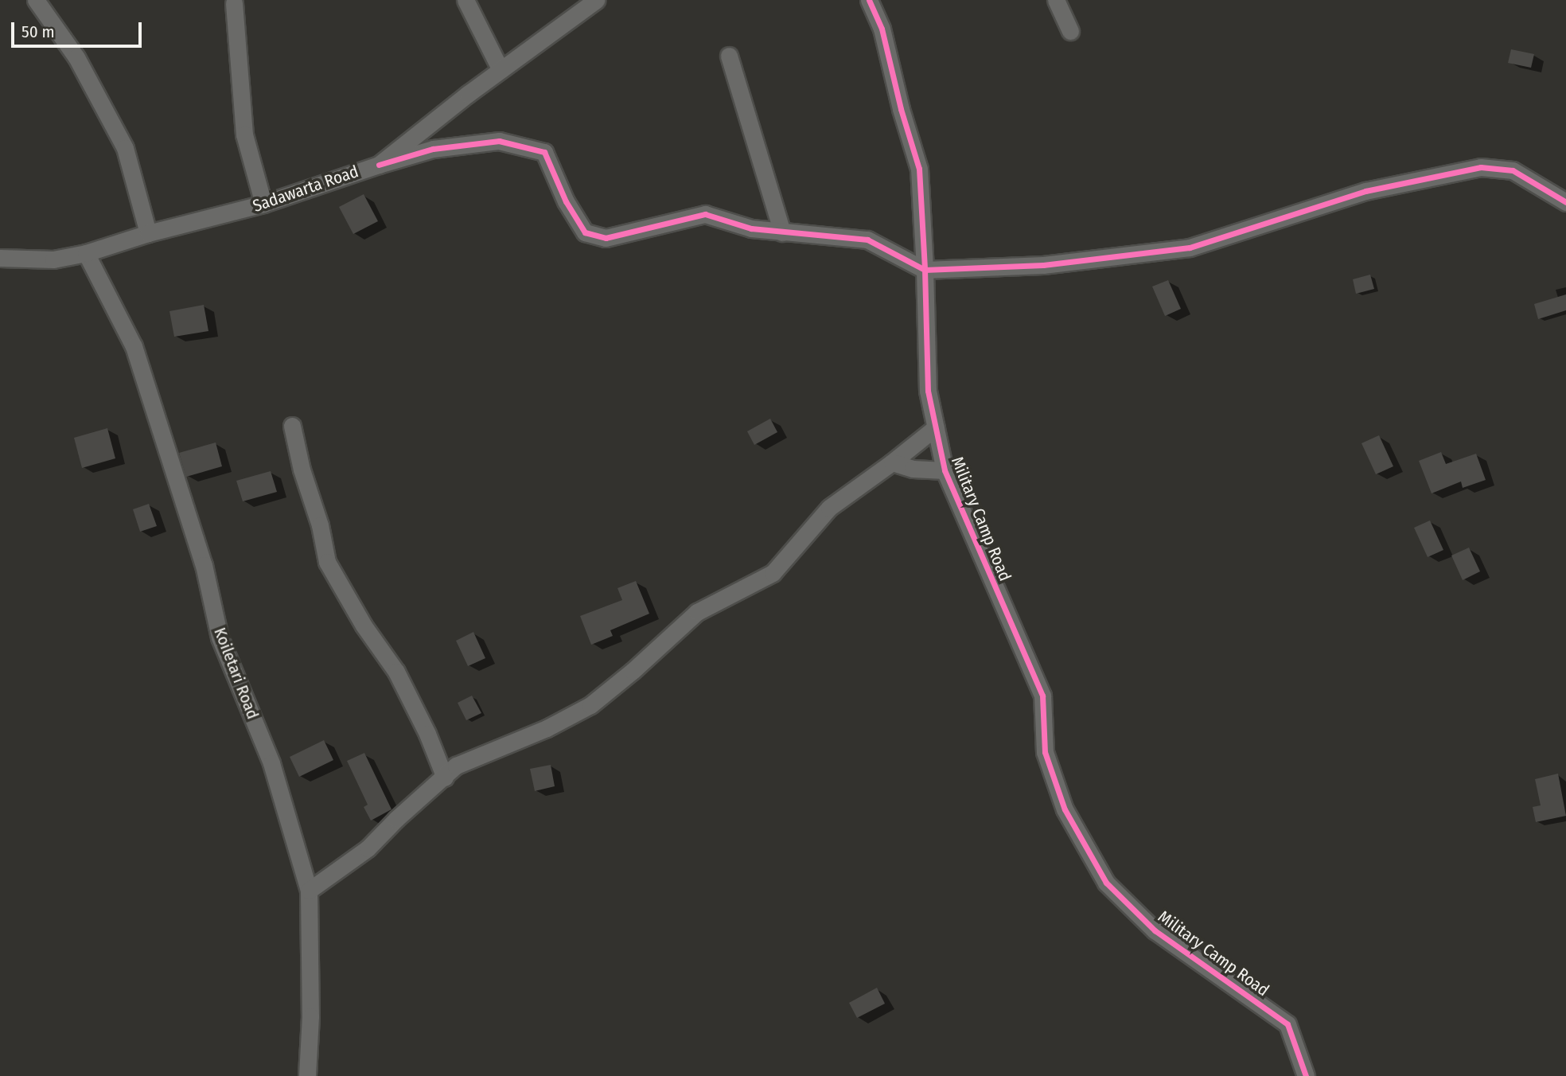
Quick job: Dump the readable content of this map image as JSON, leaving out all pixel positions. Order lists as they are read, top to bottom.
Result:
{
  "streets": {
    "street": ["Sadawarta Road", "Military Camp Road", "Koiletari Road"]
  },
  "crossings": [
    ["Sadawarta Road", "Koiletari Road"]
  ],
  "scale_bar": "50 m"
}
